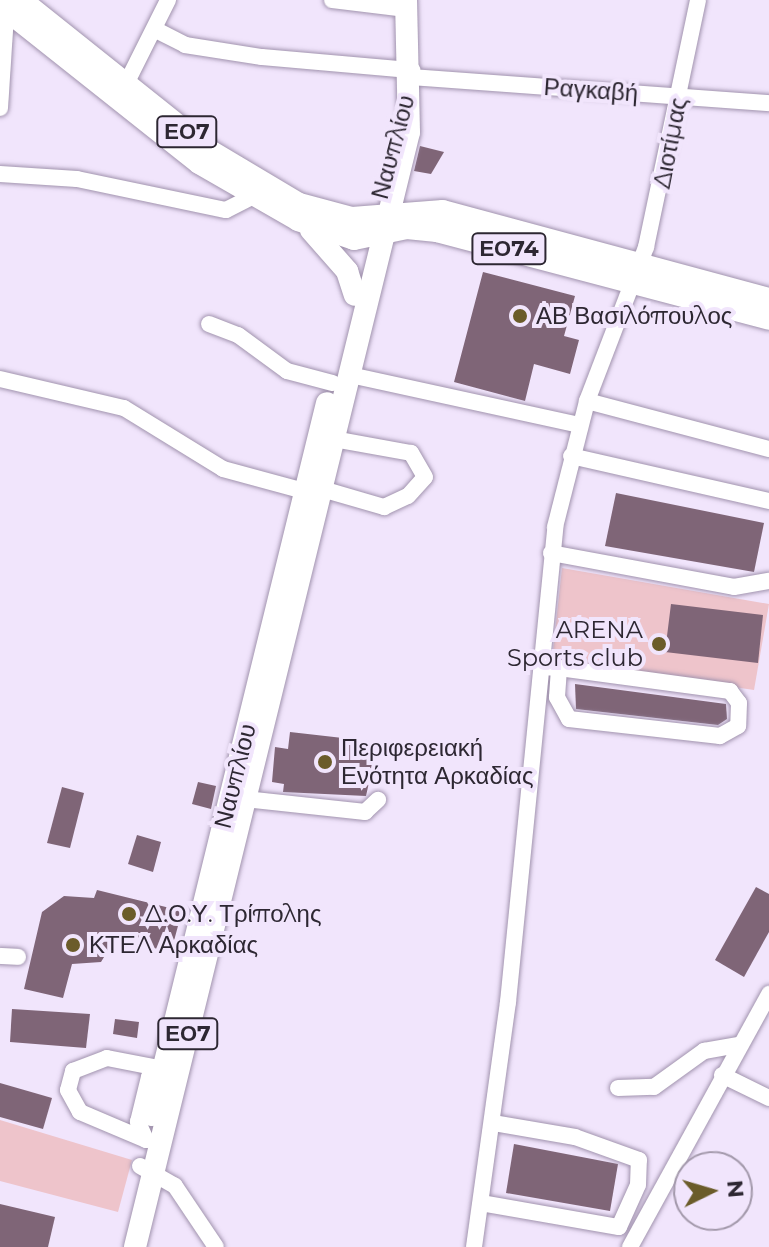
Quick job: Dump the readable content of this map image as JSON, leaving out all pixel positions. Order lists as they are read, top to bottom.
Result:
{
  "streets": {
    "main road": ["ΕΟ7", "Ναυπλίου", "ΕΟ74"],
    "street": ["Ραγκαβή", "Διοτίμας"]
  },
  "crossings": [
    ["Ραγκαβή", "Διοτίμας"],
    ["Ραγκαβή", "Ναυπλίου"],
    ["ΕΟ7", "Ναυπλίου"],
    ["ΕΟ7", "ΕΟ74"],
    ["Διοτίμας", "ΕΟ74"],
    ["Ναυπλίου", "ΕΟ74"]
  ],
  "places": [
    "ΑΒ Βασιλόπουλος",
    "ARENA Sports club",
    "Περιφερειακή Ενότητα Αρκαδίας",
    "Δ.Ο.Υ. Τρίπολης",
    "ΚΤΕΛ Αρκαδίας"
  ],
  "north": "right"
}
